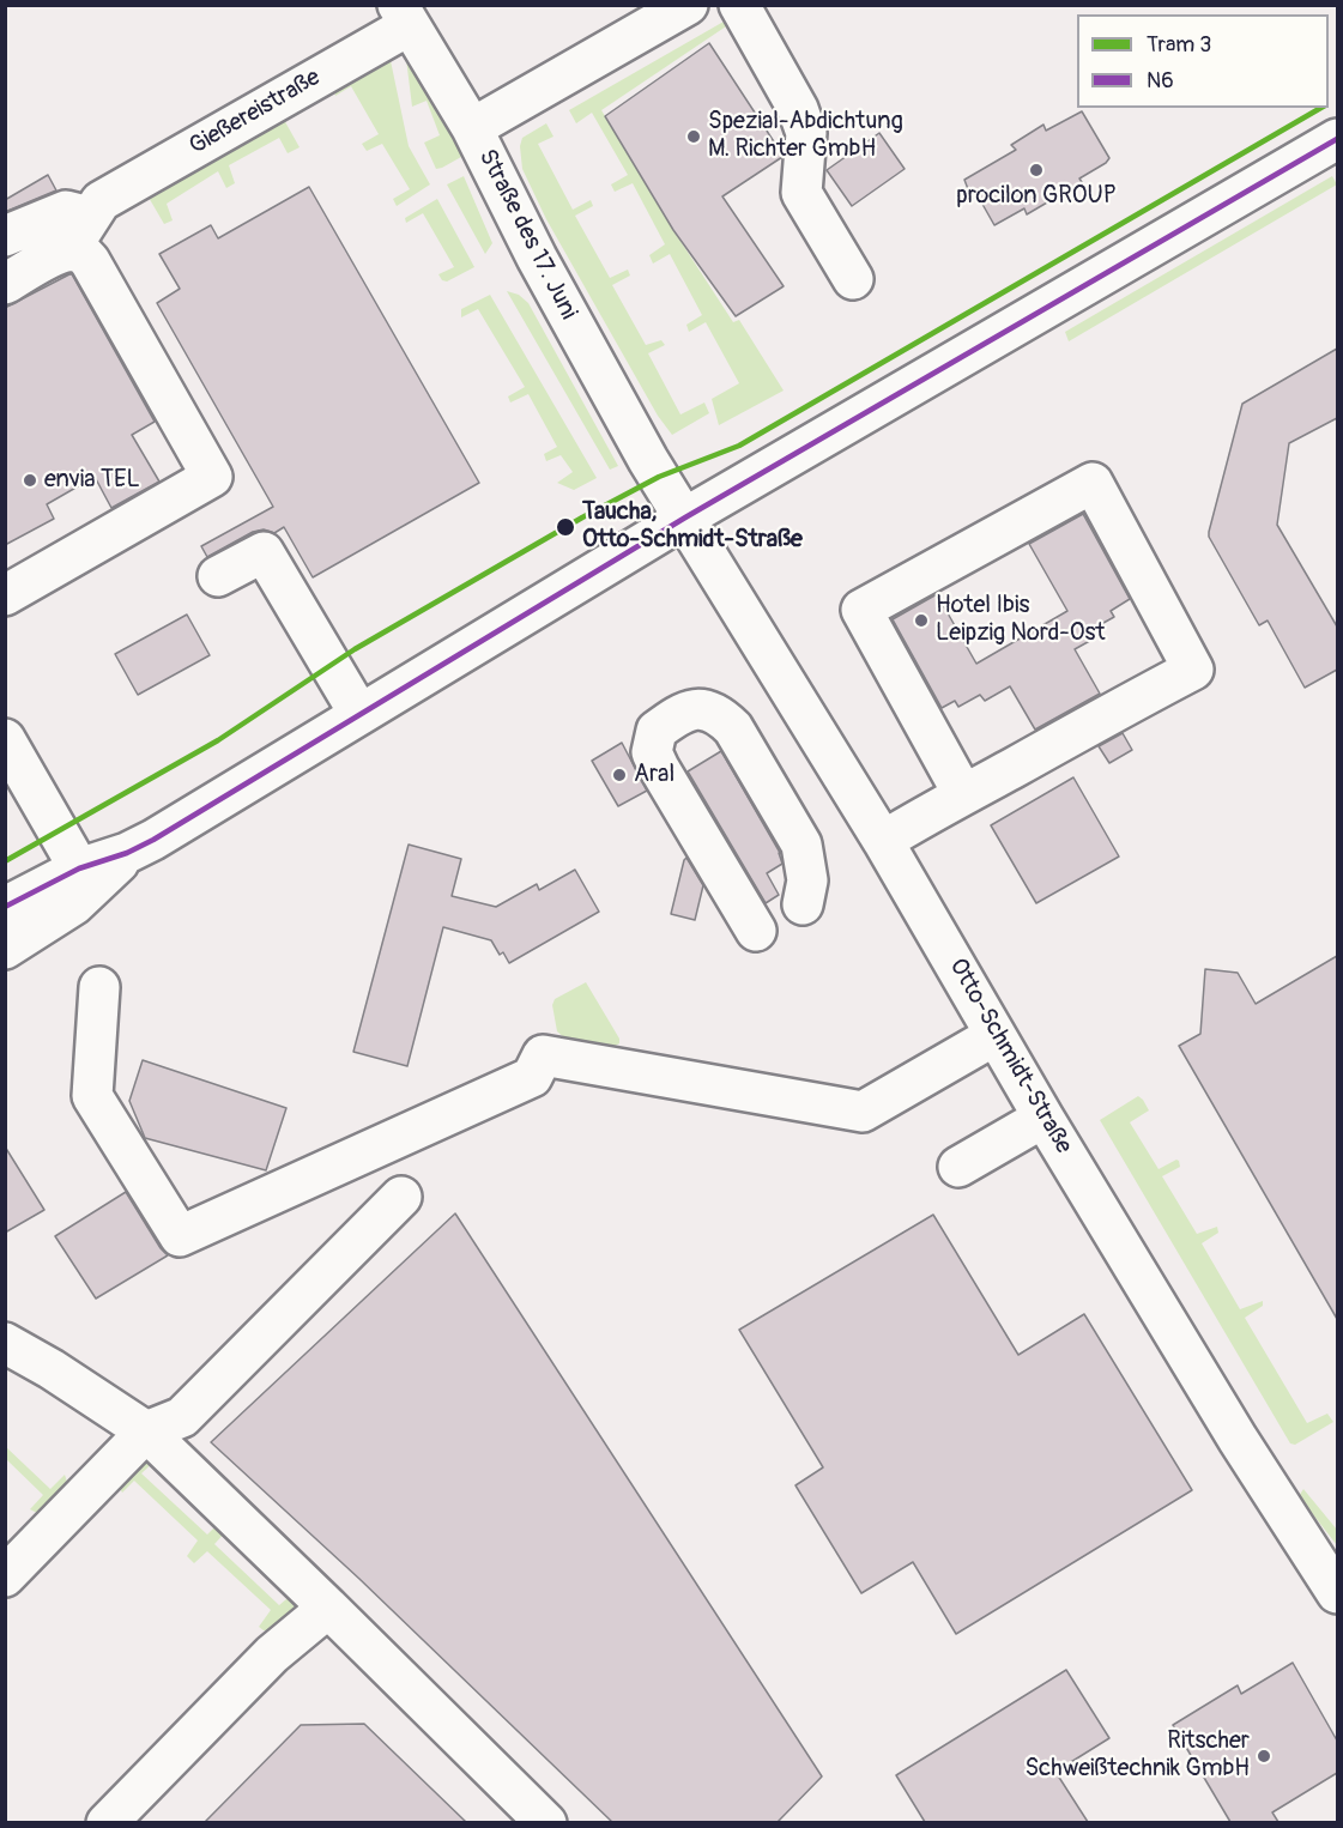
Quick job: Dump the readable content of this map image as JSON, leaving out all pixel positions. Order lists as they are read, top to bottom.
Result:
{
  "streets": {
    "street": ["Gießereistraße", "Straße des 17. Juni", "Otto-Schmidt-Straße"]
  },
  "crossings": [
    ["Gießereistraße", "Straße des 17. Juni"],
    ["Straße des 17. Juni", "Otto-Schmidt-Straße"]
  ],
  "places": [
    "Spezial-Abdichtung M. Richter GmbH",
    "procilon GROUP",
    "envia TEL",
    "Taucha, Otto-Schmidt-Straße",
    "Hotel Ibis Leipzig Nord-Ost",
    "Aral",
    "Ritscher Schweißtechnik GmbH"
  ],
  "lines": ["tram line 3", "transit line N6"],
  "legend": ["Tram 3", "N6"]
}
